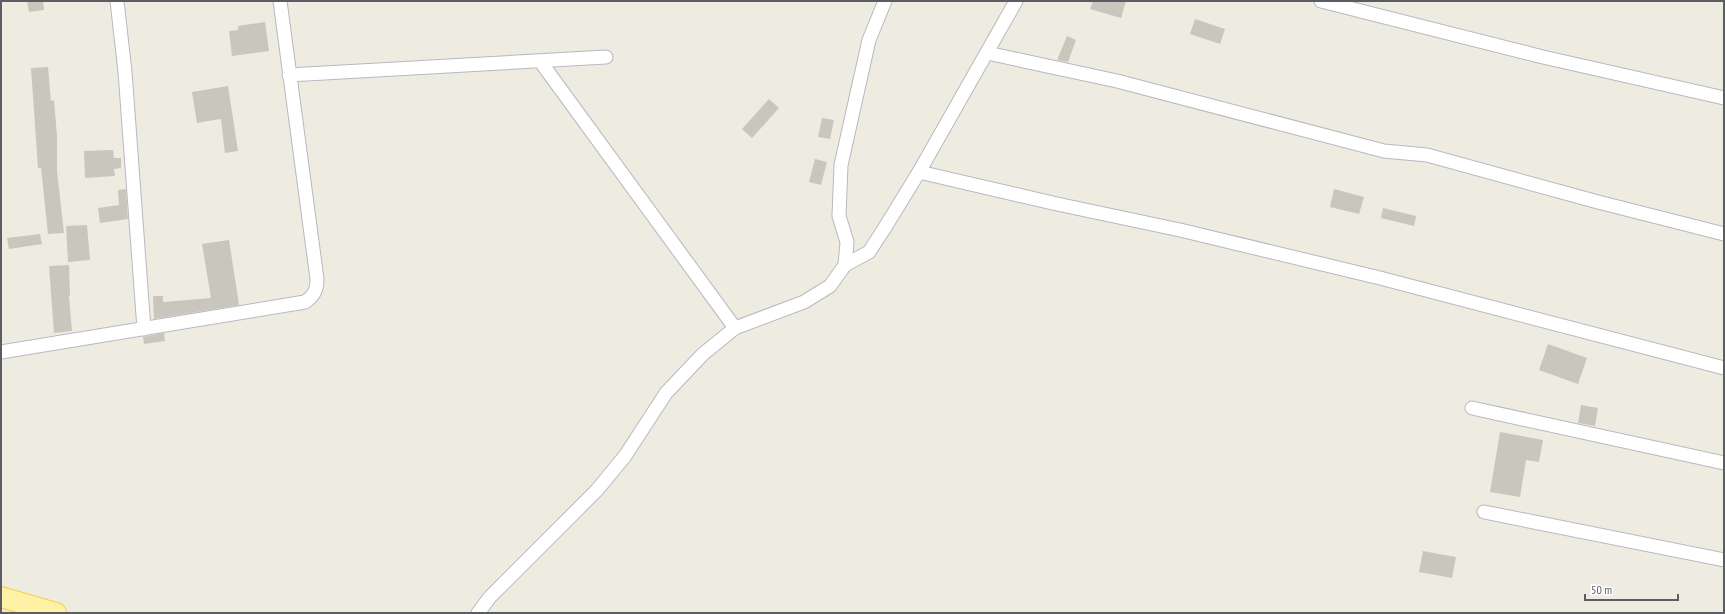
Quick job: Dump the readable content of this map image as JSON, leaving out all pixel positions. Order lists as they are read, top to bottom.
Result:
{
  "scale_bar": "50 m"
}
